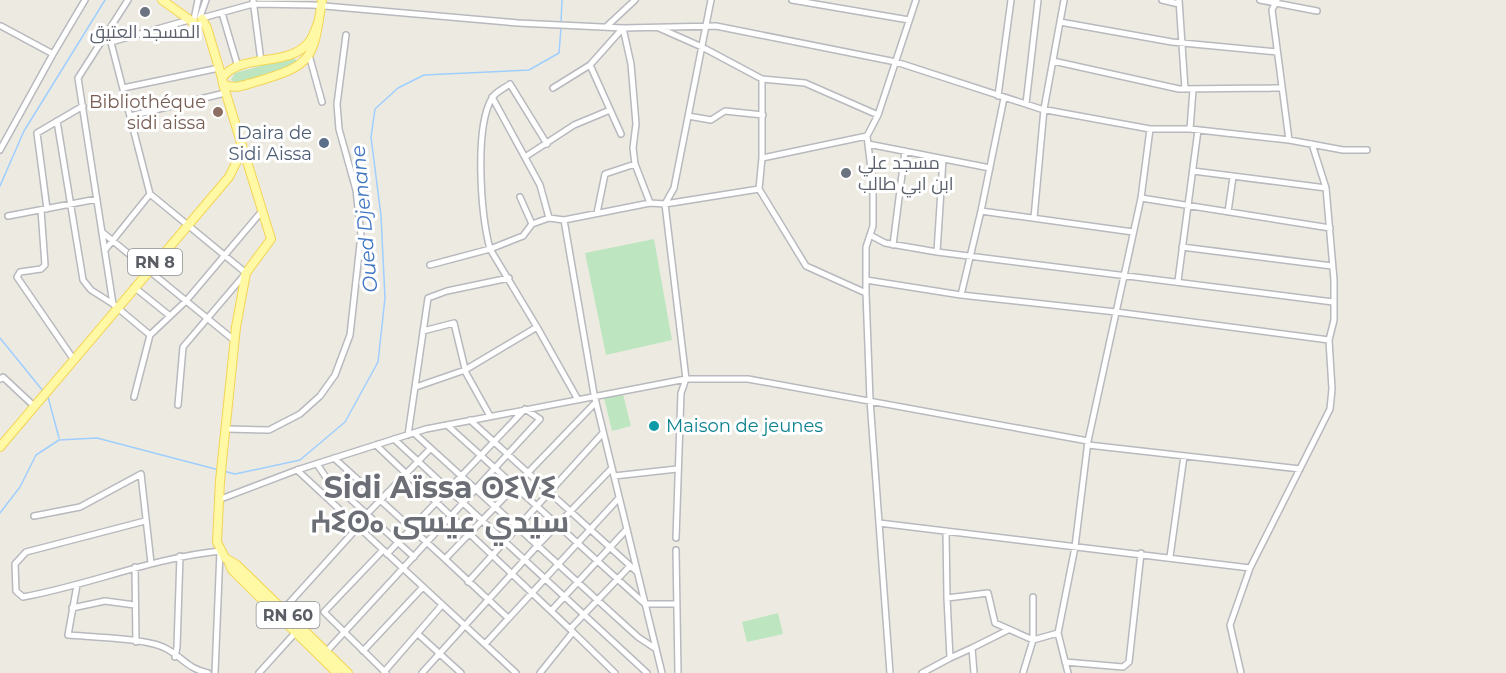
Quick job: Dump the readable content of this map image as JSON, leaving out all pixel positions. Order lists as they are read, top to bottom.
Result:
{
  "streets": {
    "main road": ["RN 8", "RN 60"]
  },
  "districts": ["Sidi Aïssa ⵙⵉⴸⵉ ⵄⵉⵙⴰ سيدي عيسى"],
  "water": ["Oued Djenane"],
  "places": [
    "المسجد العتيق",
    "Bibliothéque sidi aissa",
    "Daira de Sidi Aissa",
    "مسجد علي ابن ابي طالب",
    "Maison de jeunes"
  ]
}
